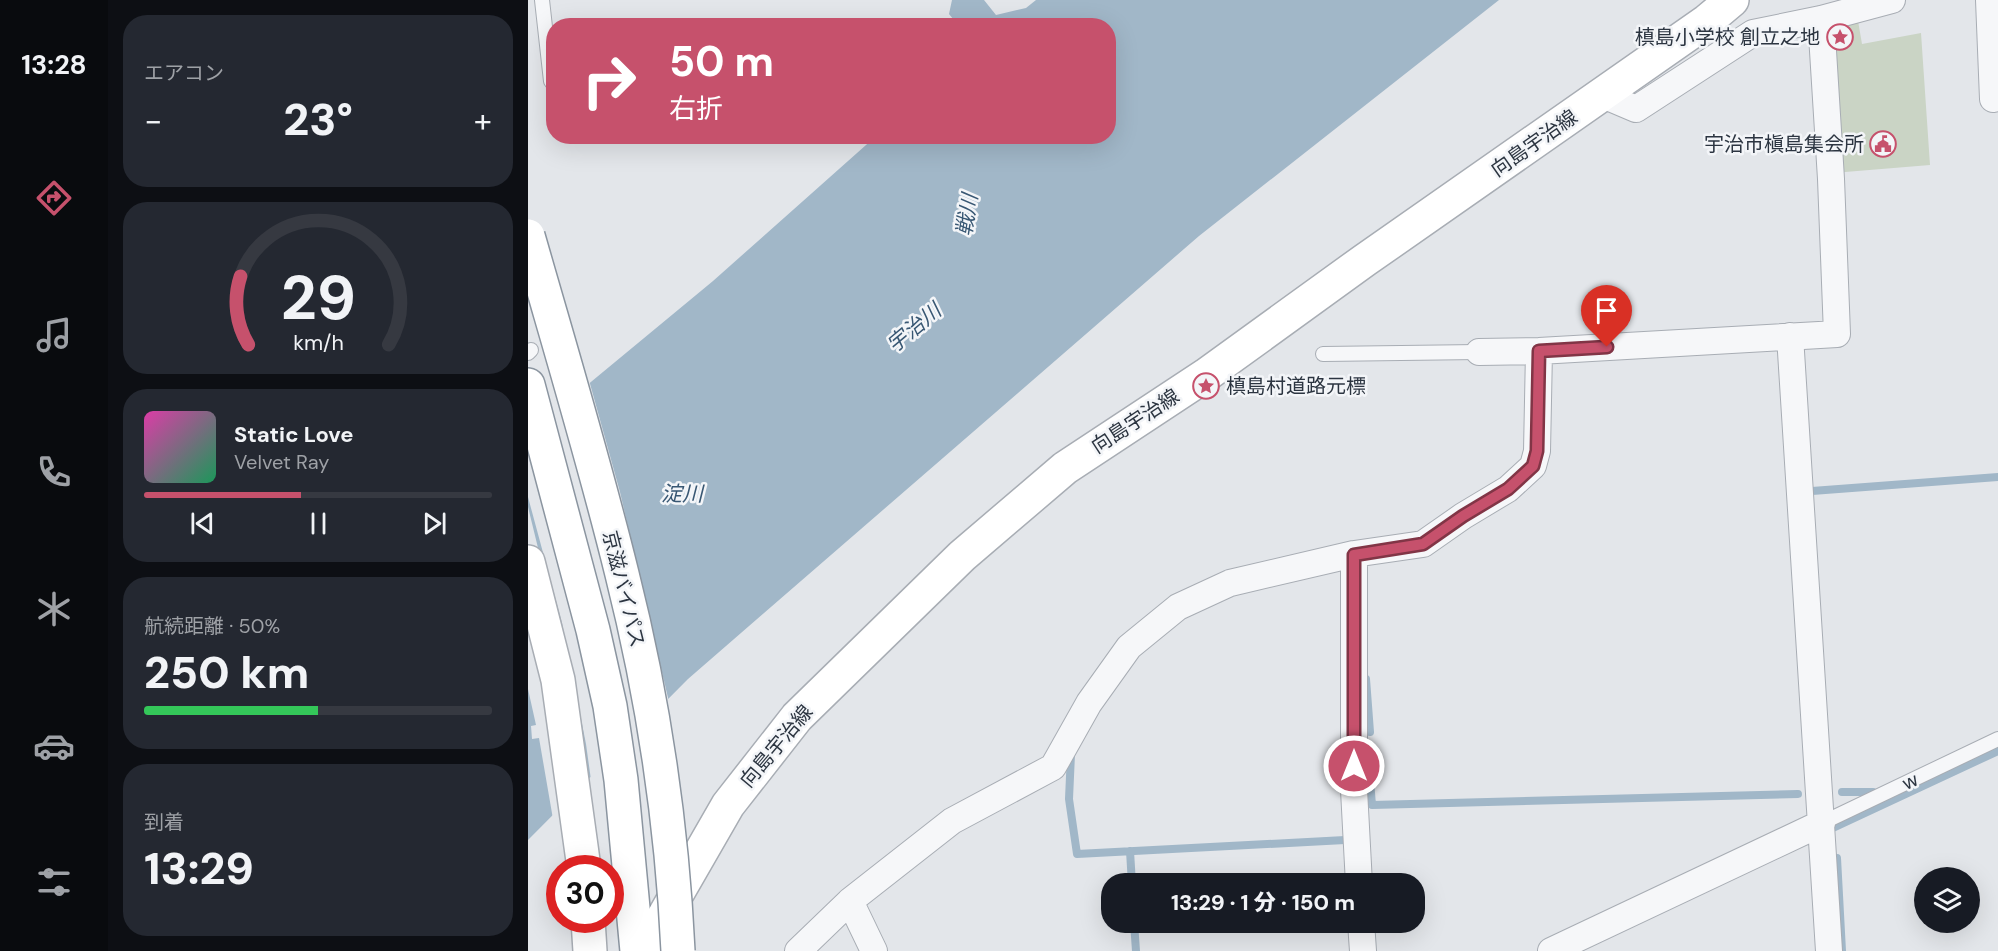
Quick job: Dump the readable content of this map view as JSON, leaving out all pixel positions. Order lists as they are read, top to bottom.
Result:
{
  "streets": {
    "main road": ["向島宇治線", "京滋バイパス"],
    "lane": ["w"]
  },
  "water": ["戦川", "宇治川", "淀川"],
  "places": {
    "place": ["槙島小学校 創立之地", "槙島村道路元標"],
    "public building": ["宇治市槇島集会所"]
  },
  "page": {
    "tabs": "13:28",
    "tile": [
      "エアコン",
      ["航続距離 · 50%", "250 km"],
      ["到着", "13:29"]
    ],
    "turn": ["50 m", "右折"],
    "heat": ["−", "23°", "+"],
    "song": ["Static Love", "Velvet Ray"],
    "limit": "30",
    "trip": "13:29 · 1 分 · 150 m",
    "gauge": ["29", "km/h"]
  }
}
